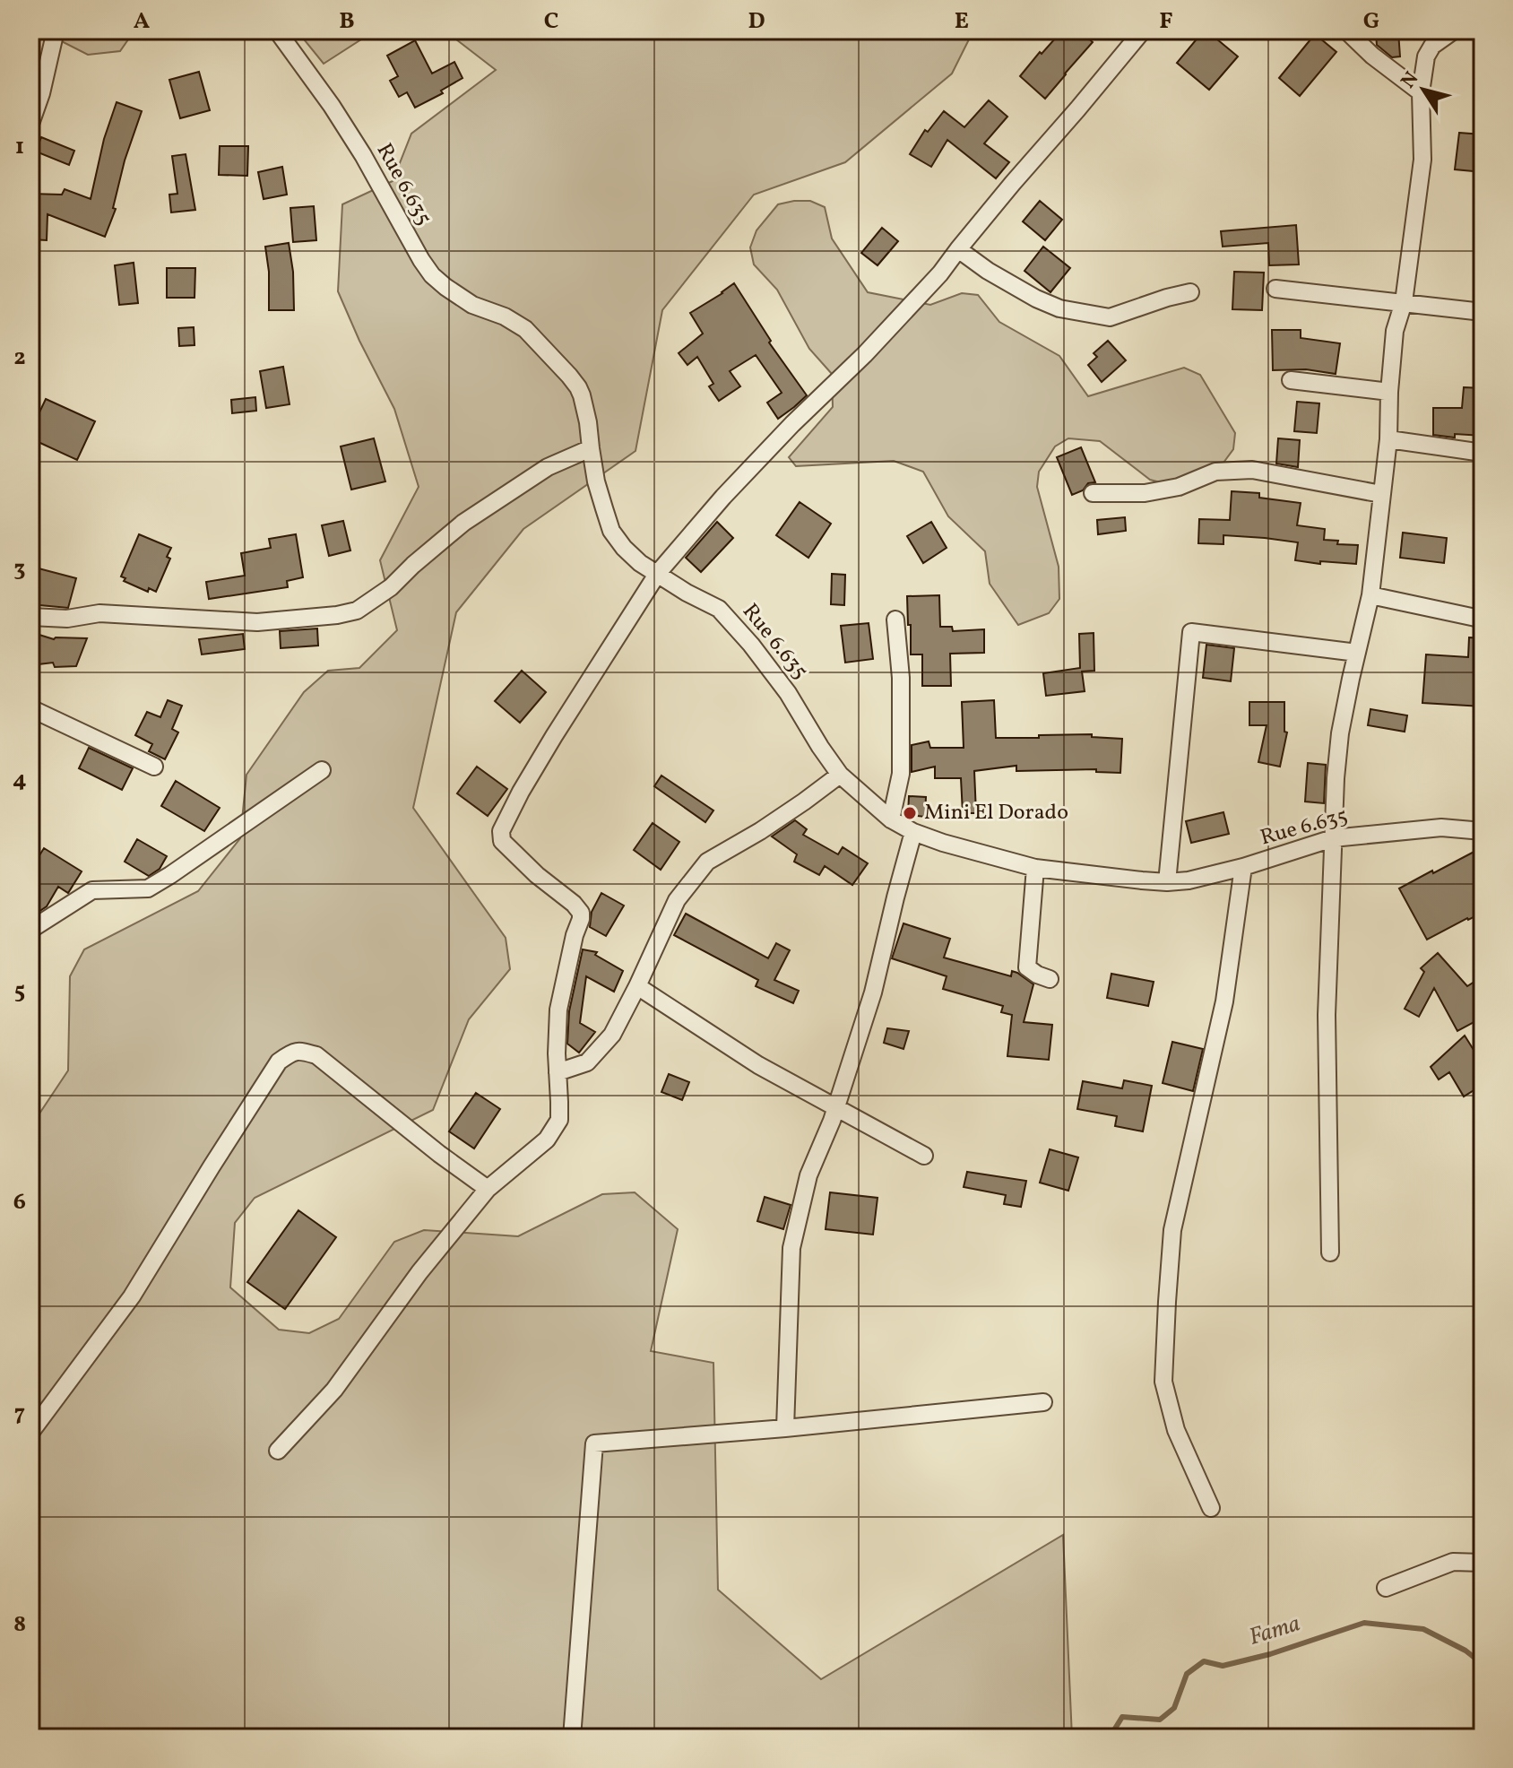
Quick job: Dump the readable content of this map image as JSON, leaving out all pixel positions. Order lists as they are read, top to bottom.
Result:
{
  "streets": {
    "street": ["Rue 6.635"]
  },
  "water": ["Fama"],
  "places": ["Mini El Dorado"],
  "north": "top left",
  "grid": {
    "columns": [
      "A",
      "B",
      "C",
      "D",
      "E",
      "F",
      "G"
    ],
    "rows": [
      "1",
      "2",
      "3",
      "4",
      "5",
      "6",
      "7",
      "8"
    ]
  }
}
